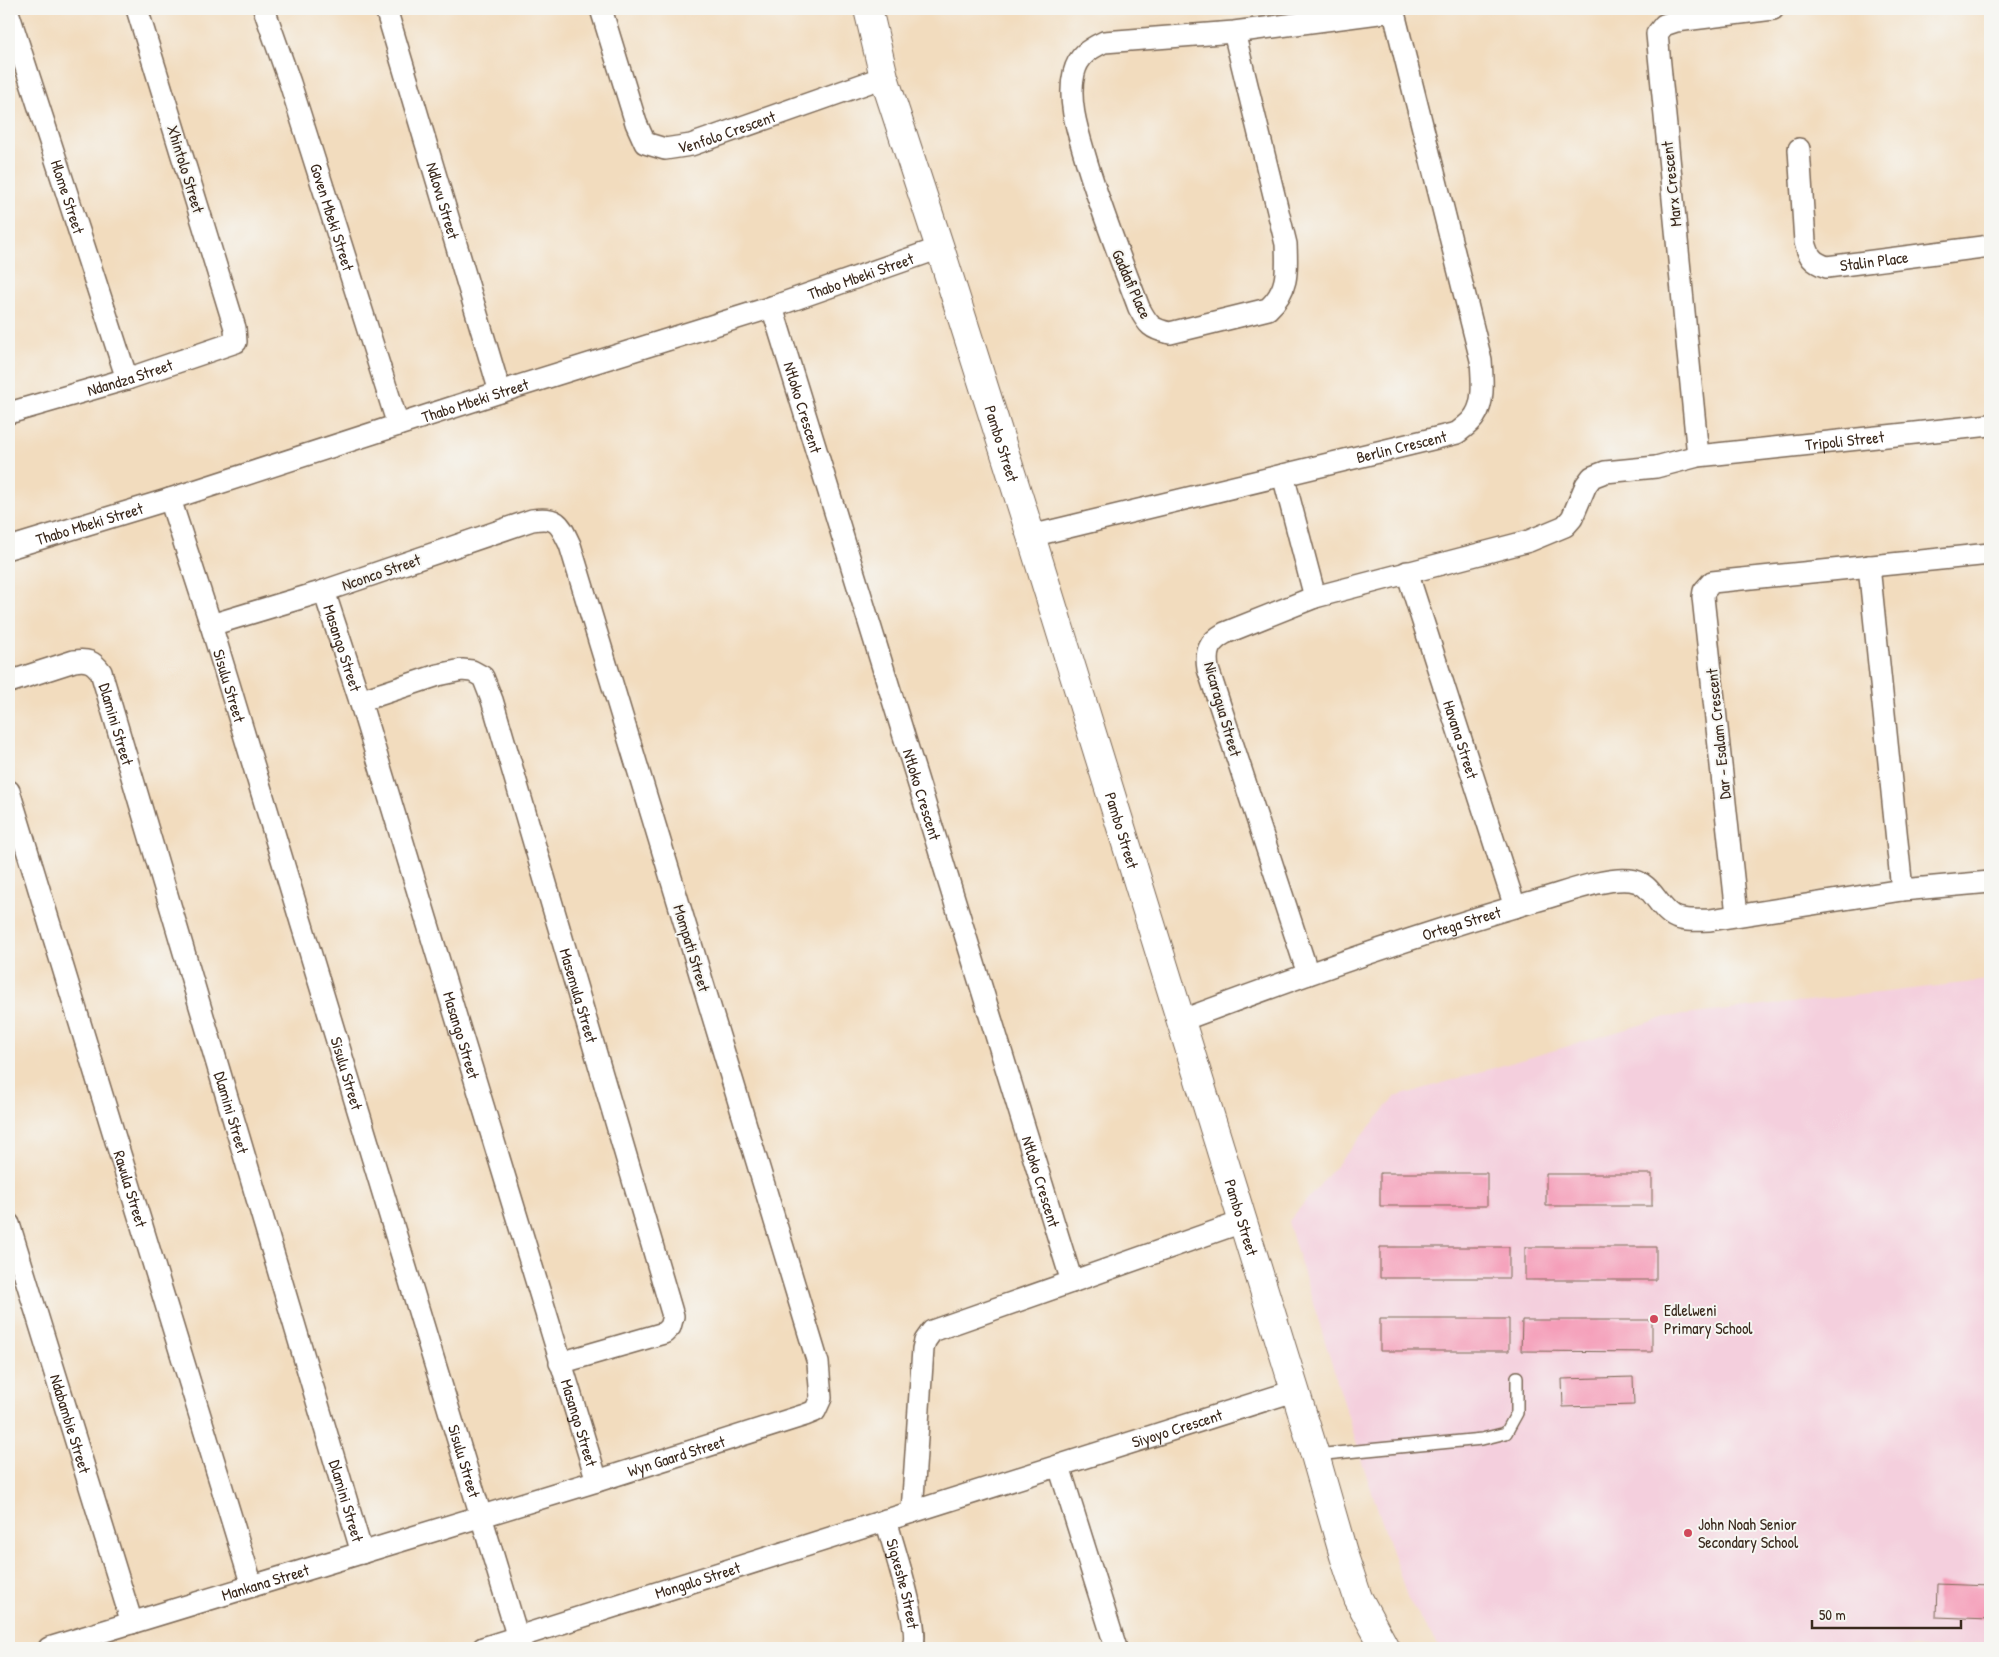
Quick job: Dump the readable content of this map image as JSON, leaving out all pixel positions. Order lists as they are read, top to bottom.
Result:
{
  "streets": {
    "street": [
      "Venfolo Crescent",
      "Xhintolo Street",
      "Marx Crescent",
      "Hlome Street",
      "Ndlovu Street",
      "Goven Mbeki Street",
      "Stalin Place",
      "Thabo Mbeki Street",
      "Gaddafi Place",
      "Ndandza Street",
      "Ntloko Crescent",
      "Tripoli Street",
      "Pambo Street",
      "Berlin Crescent",
      "Nconco Street",
      "Masango Street",
      "Sisulu Street",
      "Nicaragua Street",
      "Dlamini Street",
      "Dar - Esalam Crescent",
      "Havana Street",
      "Ortega Street",
      "Mompati Street",
      "Masemula Street",
      "Rawula Street",
      "Ndabambie Street",
      "Siyoyo Crescent",
      "Wyn Gaard Street",
      "Mongalo Street",
      "Mankana Street",
      "Sigxeshe Street"
    ]
  },
  "crossings": [
    ["Venfolo Crescent", "Pambo Street"],
    ["Xhintolo Street", "Ndandza Street"],
    ["Marx Crescent", "Tripoli Street"],
    ["Hlome Street", "Ndandza Street"],
    ["Ndlovu Street", "Thabo Mbeki Street"],
    ["Goven Mbeki Street", "Thabo Mbeki Street"],
    ["Thabo Mbeki Street", "Ntloko Crescent"],
    ["Thabo Mbeki Street", "Pambo Street"],
    ["Thabo Mbeki Street", "Sisulu Street"],
    ["Gaddafi Place", "Berlin Crescent"],
    ["Tripoli Street", "Nicaragua Street"],
    ["Tripoli Street", "Havana Street"],
    ["Pambo Street", "Berlin Crescent"],
    ["Pambo Street", "Ortega Street"],
    ["Pambo Street", "Siyoyo Crescent"],
    ["Nconco Street", "Masango Street"],
    ["Nconco Street", "Sisulu Street"],
    ["Nconco Street", "Mompati Street"],
    ["Masango Street", "Masemula Street"],
    ["Masango Street", "Wyn Gaard Street"],
    ["Sisulu Street", "Wyn Gaard Street"],
    ["Sisulu Street", "Mongalo Street"],
    ["Sisulu Street", "Mankana Street"],
    ["Nicaragua Street", "Havana Street"],
    ["Nicaragua Street", "Ortega Street"],
    ["Dlamini Street", "Mankana Street"],
    ["Dar - Esalam Crescent", "Ortega Street"],
    ["Havana Street", "Ortega Street"],
    ["Mompati Street", "Wyn Gaard Street"],
    ["Rawula Street", "Mankana Street"],
    ["Ndabambie Street", "Mankana Street"],
    ["Siyoyo Crescent", "Mongalo Street"],
    ["Wyn Gaard Street", "Mankana Street"],
    ["Mongalo Street", "Sigxeshe Street"]
  ],
  "places": ["Edlelweni Primary School", "John Noah Senior Secondary School"],
  "scale_bar": "50 m"
}
